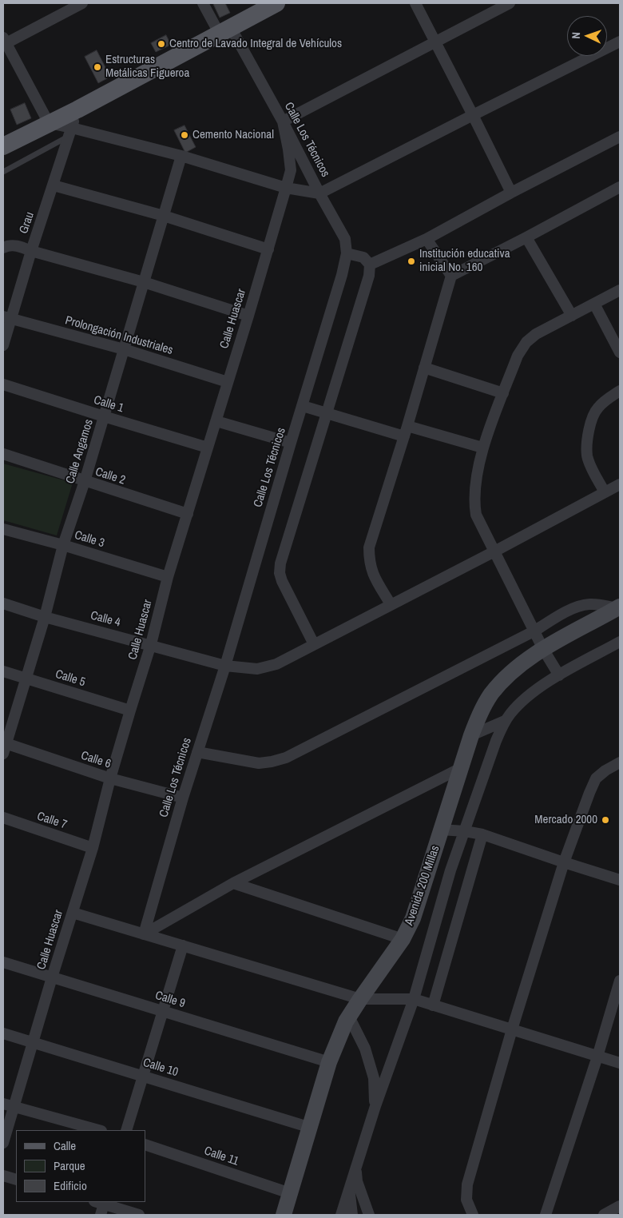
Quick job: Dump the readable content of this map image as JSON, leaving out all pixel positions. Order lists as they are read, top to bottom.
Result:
{
  "streets": {
    "main road": ["Avenida 200 Millas"],
    "street": [
      "Calle Los Técnicos",
      "Grau",
      "Calle Huascar",
      "Prolongación Industriales",
      "Calle 1",
      "Calle Angamos",
      "Calle 2",
      "Calle 3",
      "Calle 4",
      "Calle 5",
      "Calle 6",
      "Calle 7",
      "Calle 9",
      "Calle 10",
      "Calle 11"
    ]
  },
  "crossings": [
    ["Calle Los Técnicos", "Calle Huascar"],
    ["Calle Los Técnicos", "Calle 4"],
    ["Calle Los Técnicos", "Calle 6"],
    ["Grau", "Prolongación Industriales"],
    ["Calle Huascar", "Prolongación Industriales"],
    ["Calle Huascar", "Calle 1"],
    ["Calle Huascar", "Calle 2"],
    ["Calle Huascar", "Calle 3"],
    ["Calle Huascar", "Calle 4"],
    ["Calle Huascar", "Calle 5"],
    ["Calle Huascar", "Calle 6"],
    ["Calle Huascar", "Calle 7"],
    ["Calle Huascar", "Calle 9"],
    ["Calle Huascar", "Calle 10"],
    ["Prolongación Industriales", "Calle Angamos"],
    ["Calle 1", "Calle Angamos"],
    ["Calle Angamos", "Calle 2"],
    ["Calle Angamos", "Calle 3"],
    ["Calle Angamos", "Calle 4"],
    ["Calle Angamos", "Calle 5"],
    ["Calle Angamos", "Calle 6"],
    ["Avenida 200 Millas", "Calle 9"],
    ["Avenida 200 Millas", "Calle 10"],
    ["Avenida 200 Millas", "Calle 11"]
  ],
  "places": [
    "Centro de Lavado Integral de Vehículos",
    "Estructuras Metálicas Figueroa",
    "Cemento Nacional",
    "Institución educativa inicial No. 160",
    "Mercado 2000"
  ],
  "legend": ["Calle", "Parque", "Edificio"],
  "north": "left"
}
